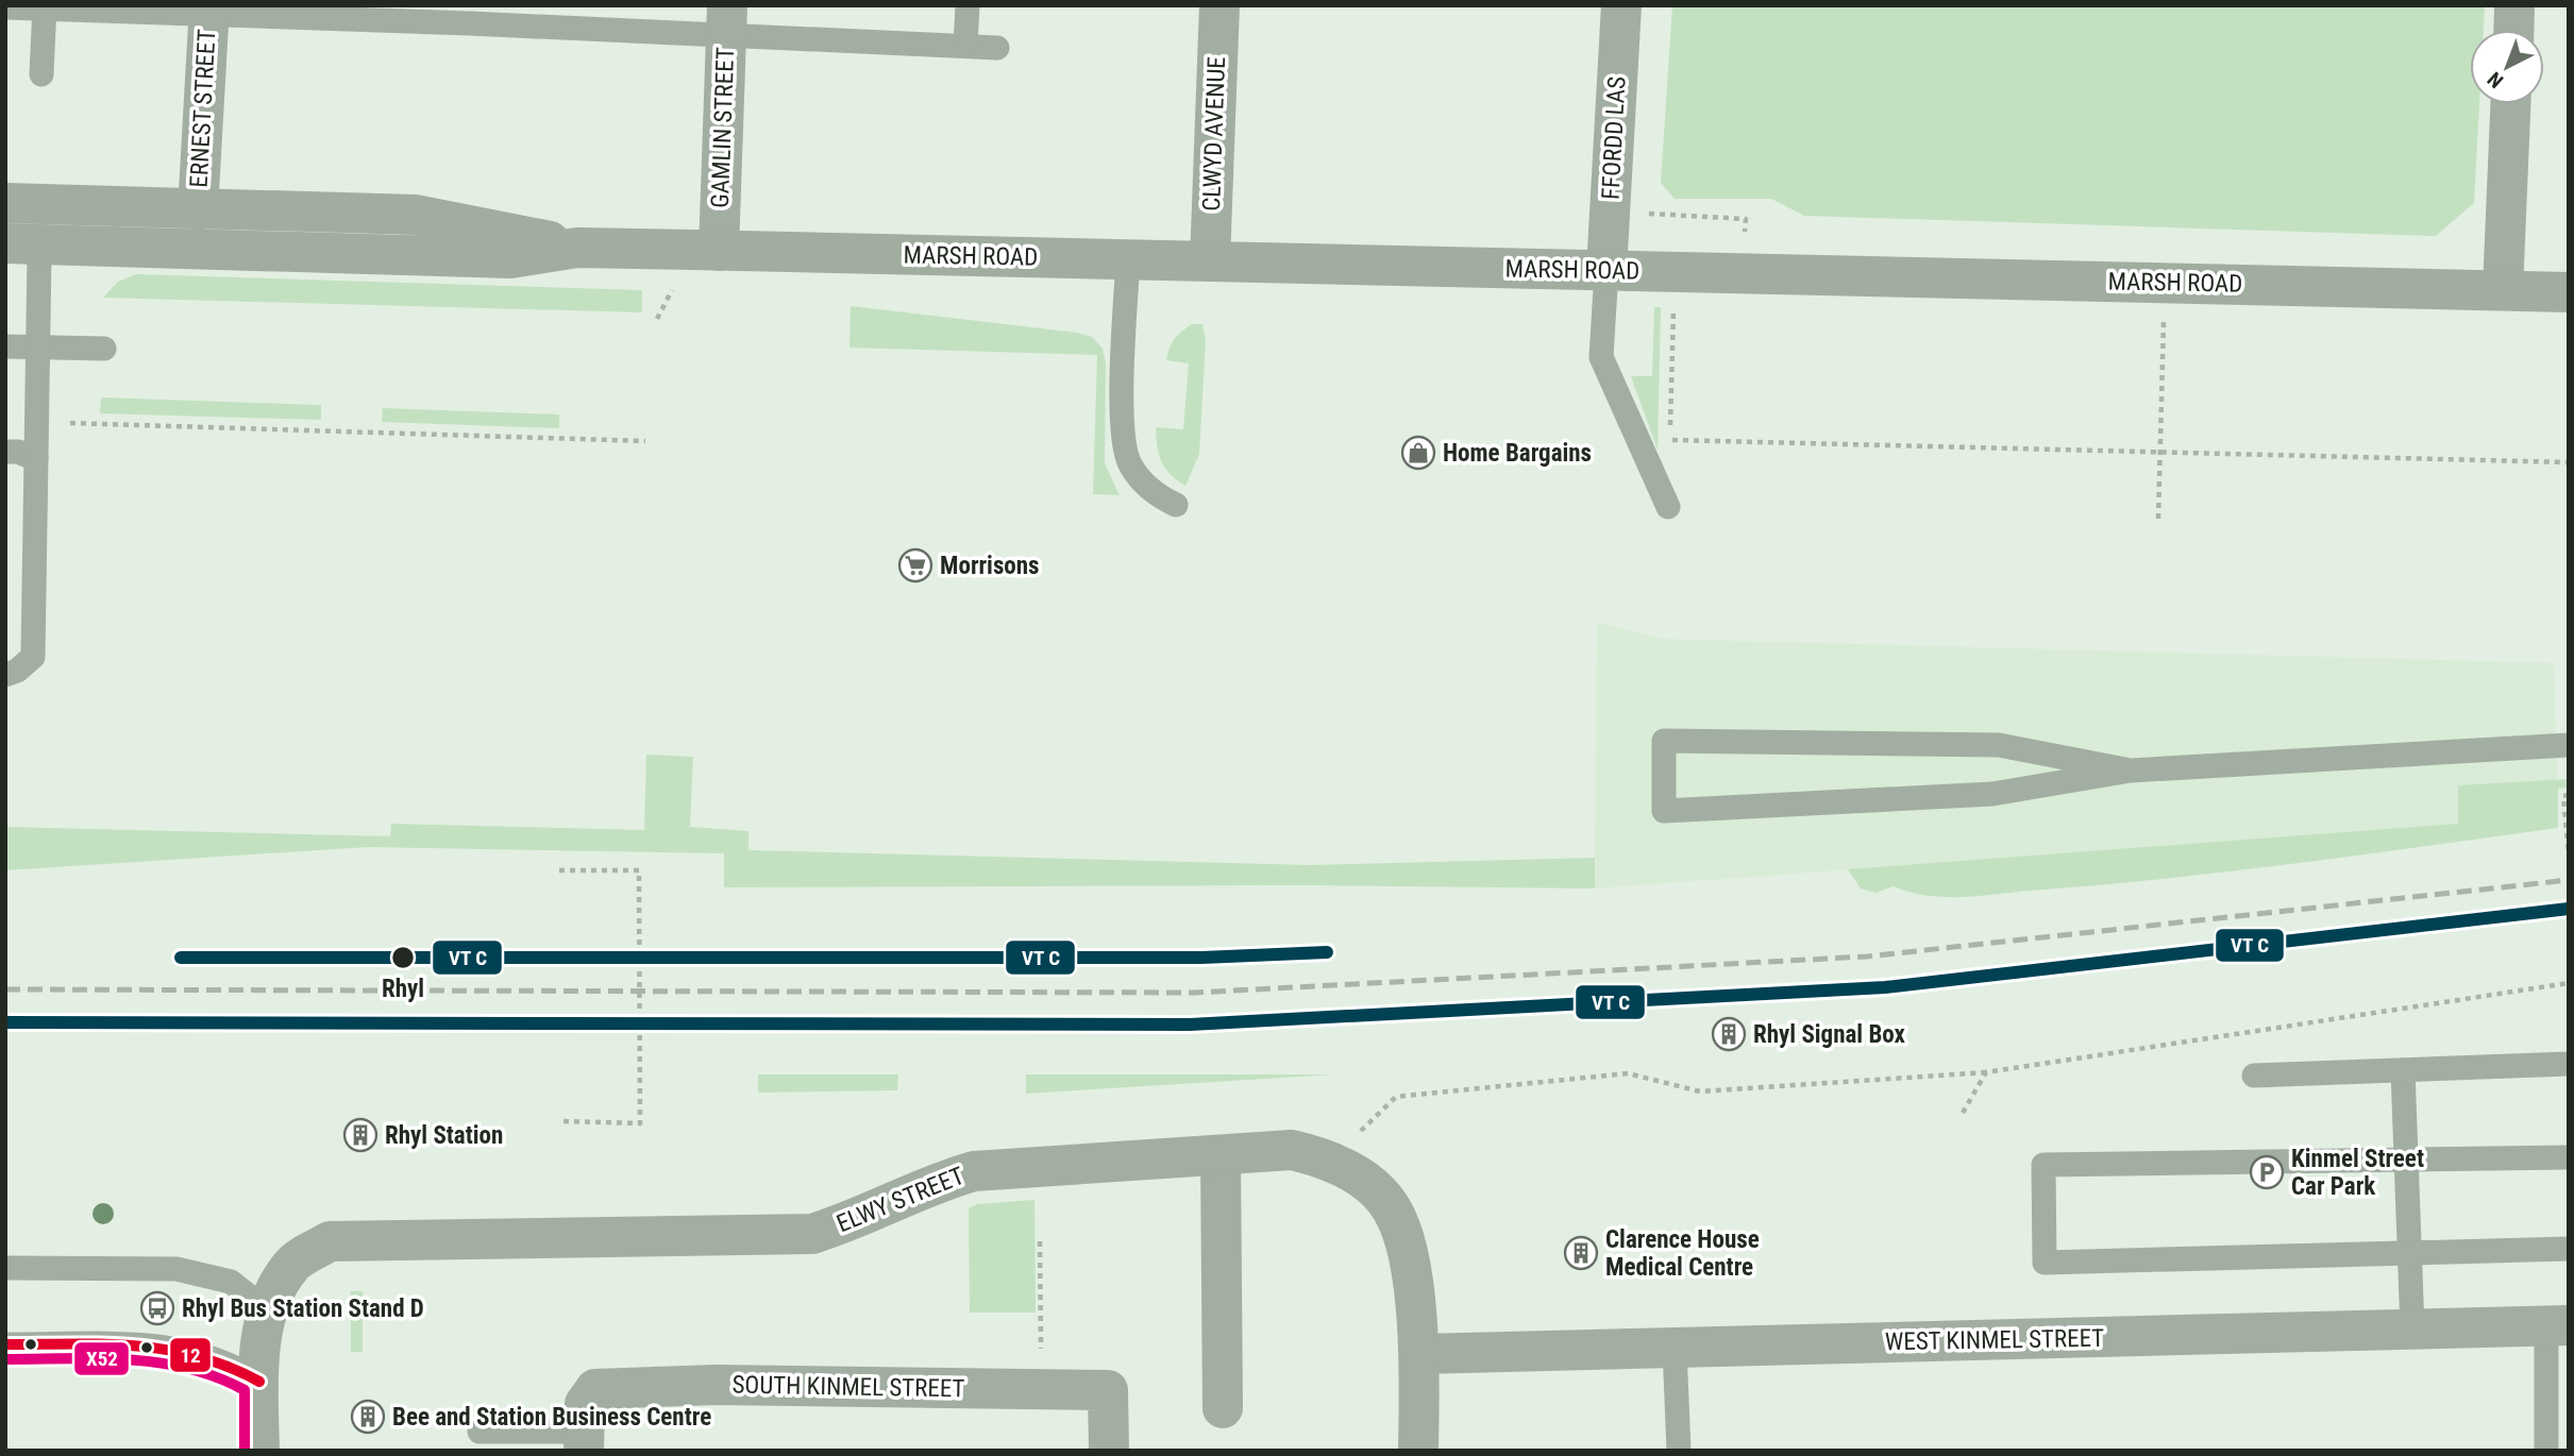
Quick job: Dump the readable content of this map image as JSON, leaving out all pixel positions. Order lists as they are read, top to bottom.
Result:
{
  "streets": {
    "street": [
      "ERNEST STREET",
      "GAMLIN STREET",
      "CLWYD AVENUE",
      "FFORDD LAS",
      "MARSH ROAD",
      "ELWY STREET",
      "WEST KINMEL STREET",
      "SOUTH KINMEL STREET"
    ]
  },
  "crossings": [
    ["GAMLIN STREET", "MARSH ROAD"],
    ["CLWYD AVENUE", "MARSH ROAD"],
    ["FFORDD LAS", "MARSH ROAD"],
    ["ELWY STREET", "WEST KINMEL STREET"]
  ],
  "places": {
    "shop": ["Home Bargains"],
    "supermarket": ["Morrisons"],
    "other": ["Rhyl"],
    "building": [
      "Rhyl Signal Box",
      "Rhyl Station",
      "Clarence House Medical Centre",
      "Bee and Station Business Centre"
    ],
    "parking": ["Kinmel Street Car Park"],
    "bus stop": ["Rhyl Bus Station Stand D"]
  },
  "lines": ["transit line 12", "transit line X52"],
  "north": "bottom left"
}
